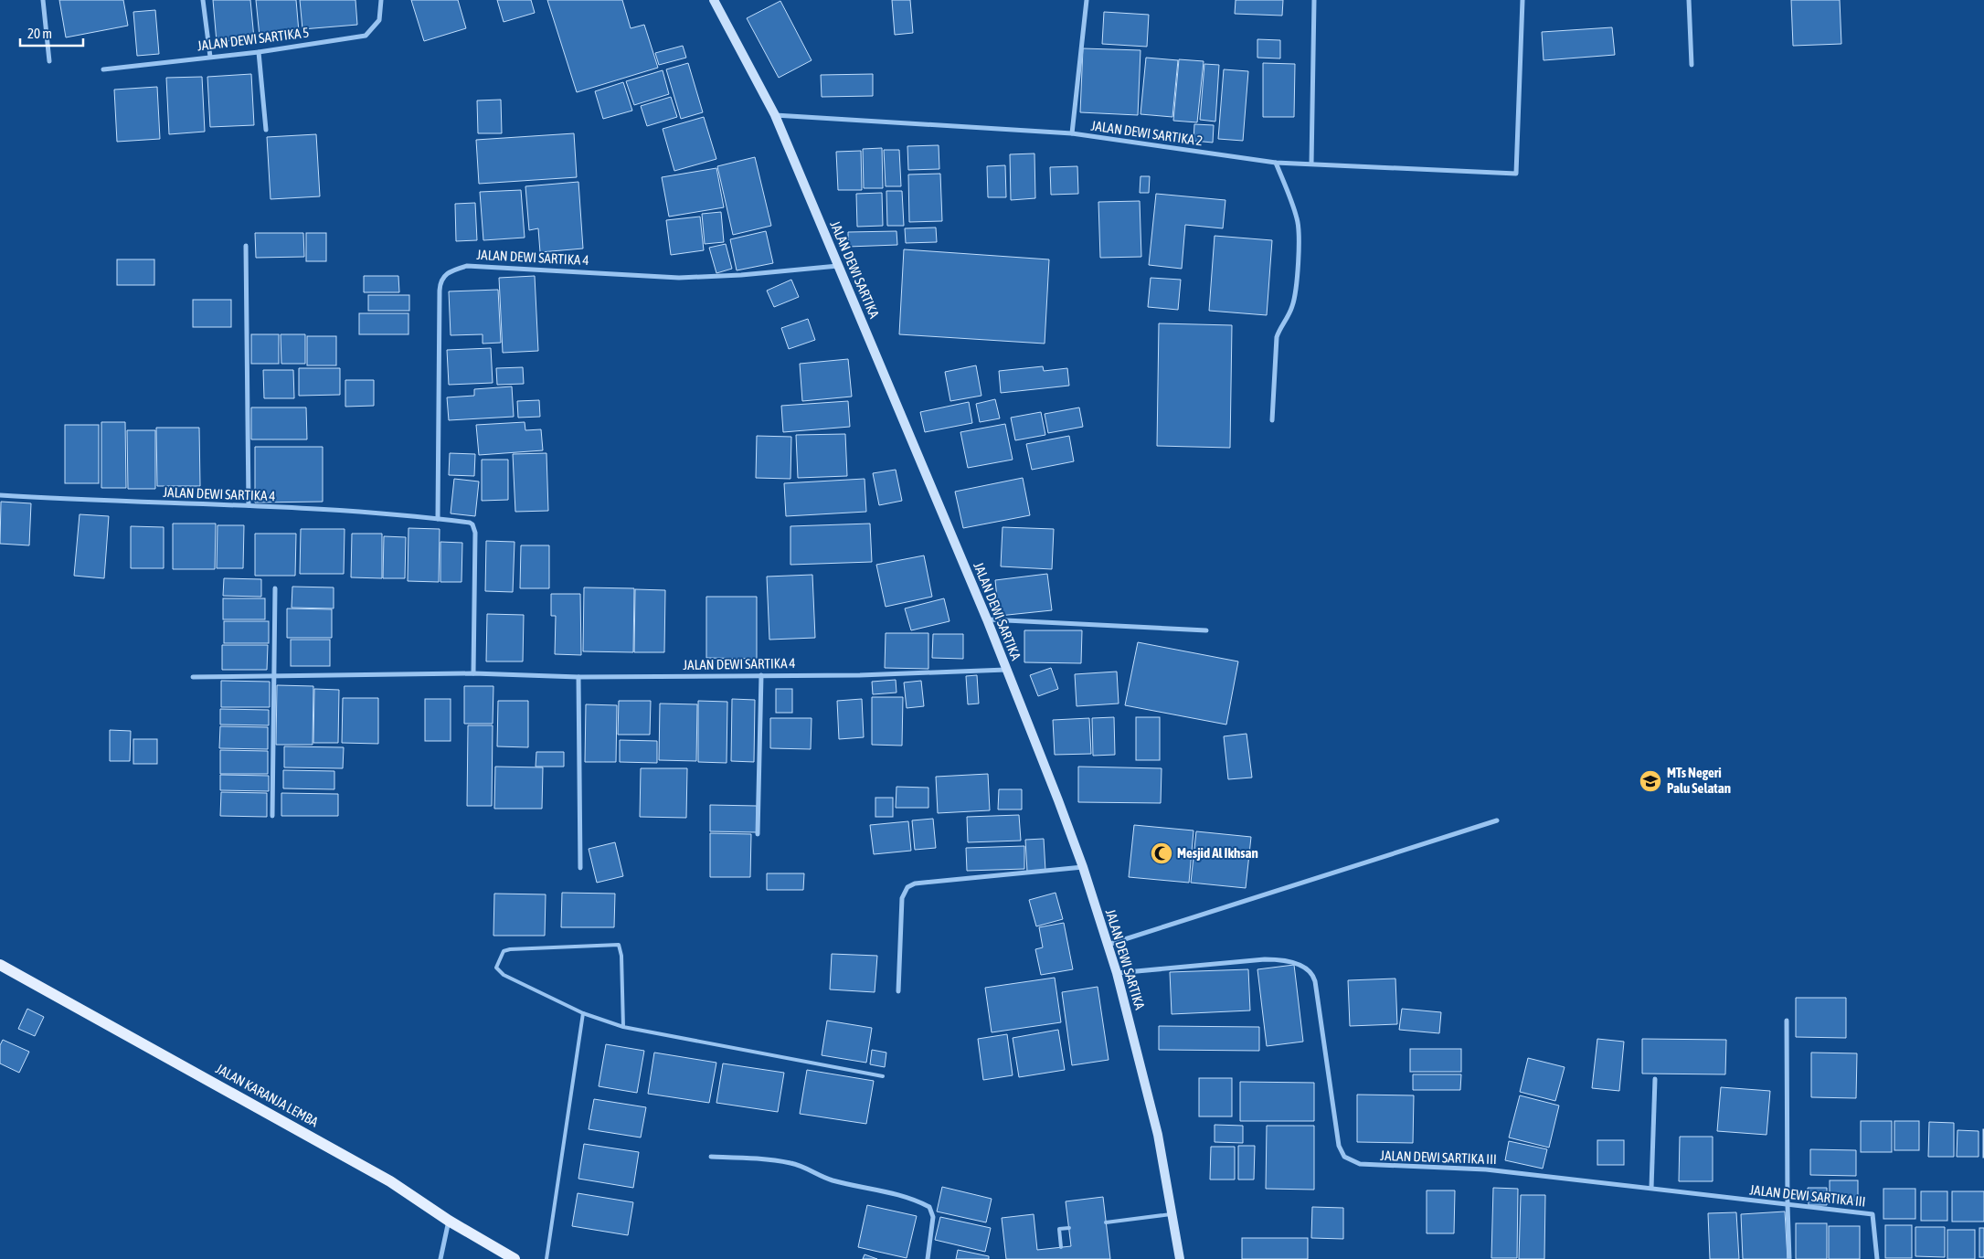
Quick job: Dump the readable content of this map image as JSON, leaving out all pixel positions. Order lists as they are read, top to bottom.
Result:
{
  "streets": {
    "main road": ["JALAN DEWI SARTIKA", "JALAN KARANJA LEMBA"],
    "street": [
      "JALAN DEWI SARTIKA 5",
      "JALAN DEWI SARTIKA 2",
      "JALAN DEWI SARTIKA 4",
      "JALAN DEWI SARTIKA III"
    ]
  },
  "crossings": [
    ["JALAN DEWI SARTIKA 2", "JALAN DEWI SARTIKA"],
    ["JALAN DEWI SARTIKA 4", "JALAN DEWI SARTIKA"],
    ["JALAN DEWI SARTIKA", "JALAN DEWI SARTIKA III"]
  ],
  "places": {
    "school or university": ["MTs Negeri Palu Selatan"],
    "mosque": ["Mesjid Al Ikhsan"]
  },
  "scale_bar": "20 m"
}
